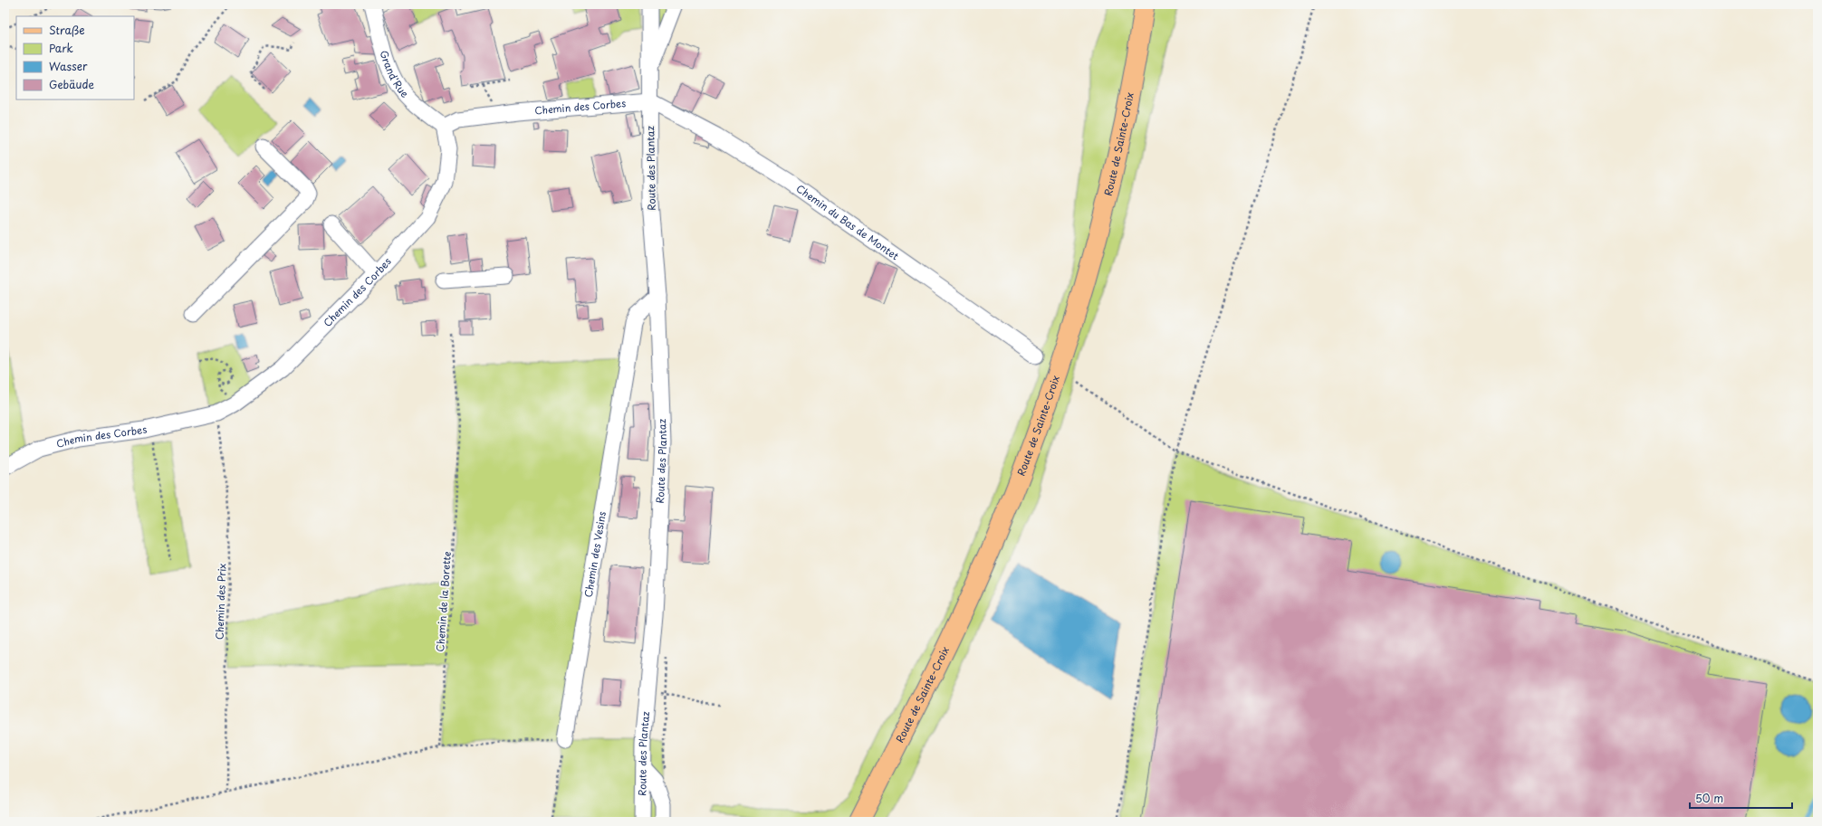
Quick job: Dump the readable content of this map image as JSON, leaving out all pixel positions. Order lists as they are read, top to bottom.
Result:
{
  "streets": {
    "main road": ["Route de Sainte-Croix"],
    "street": [
      "Grand'Rue",
      "Chemin des Corbes",
      "Route des Plantaz",
      "Chemin du Bas de Montet",
      "Chemin des Vesins"
    ],
    "path": ["Chemin des Prix", "Chemin de la Borette"]
  },
  "crossings": [
    ["Grand'Rue", "Chemin des Corbes"],
    ["Chemin des Corbes", "Route des Plantaz"],
    ["Chemin des Corbes", "Chemin du Bas de Montet"],
    ["Chemin des Corbes", "Chemin des Prix"],
    ["Route des Plantaz", "Chemin du Bas de Montet"],
    ["Route des Plantaz", "Chemin des Vesins"]
  ],
  "legend": [
    "Straße",
    "Park",
    "Wasser",
    "Gebäude"
  ],
  "scale_bar": "50 m"
}
